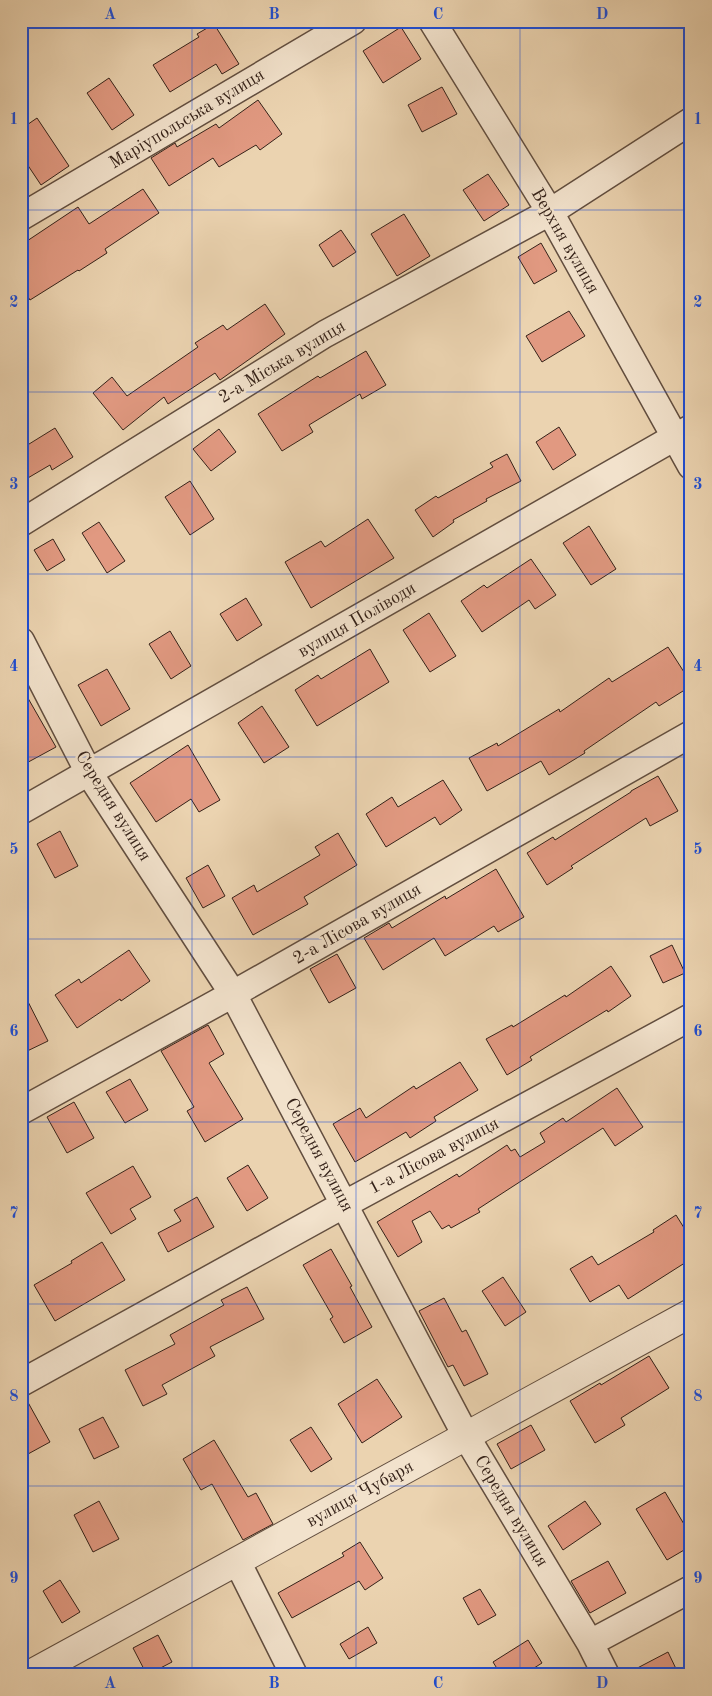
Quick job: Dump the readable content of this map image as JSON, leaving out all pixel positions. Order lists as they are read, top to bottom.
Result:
{
  "streets": {
    "street": [
      "Маріупольська вулиця",
      "Верхня вулиця",
      "2-а Міська вулиця",
      "вулиця Поліводи",
      "Середня вулиця",
      "2-а Лісова вулиця",
      "1-а Лісова вулиця",
      "вулиця Чубаря"
    ]
  },
  "crossings": [
    ["Верхня вулиця", "2-а Міська вулиця"],
    ["Верхня вулиця", "вулиця Поліводи"],
    ["вулиця Поліводи", "Середня вулиця"],
    ["Середня вулиця", "2-а Лісова вулиця"],
    ["Середня вулиця", "1-а Лісова вулиця"],
    ["Середня вулиця", "вулиця Чубаря"]
  ],
  "grid": {
    "columns": [
      "A",
      "B",
      "C",
      "D"
    ],
    "rows": [
      "1",
      "2",
      "3",
      "4",
      "5",
      "6",
      "7",
      "8",
      "9"
    ]
  }
}
